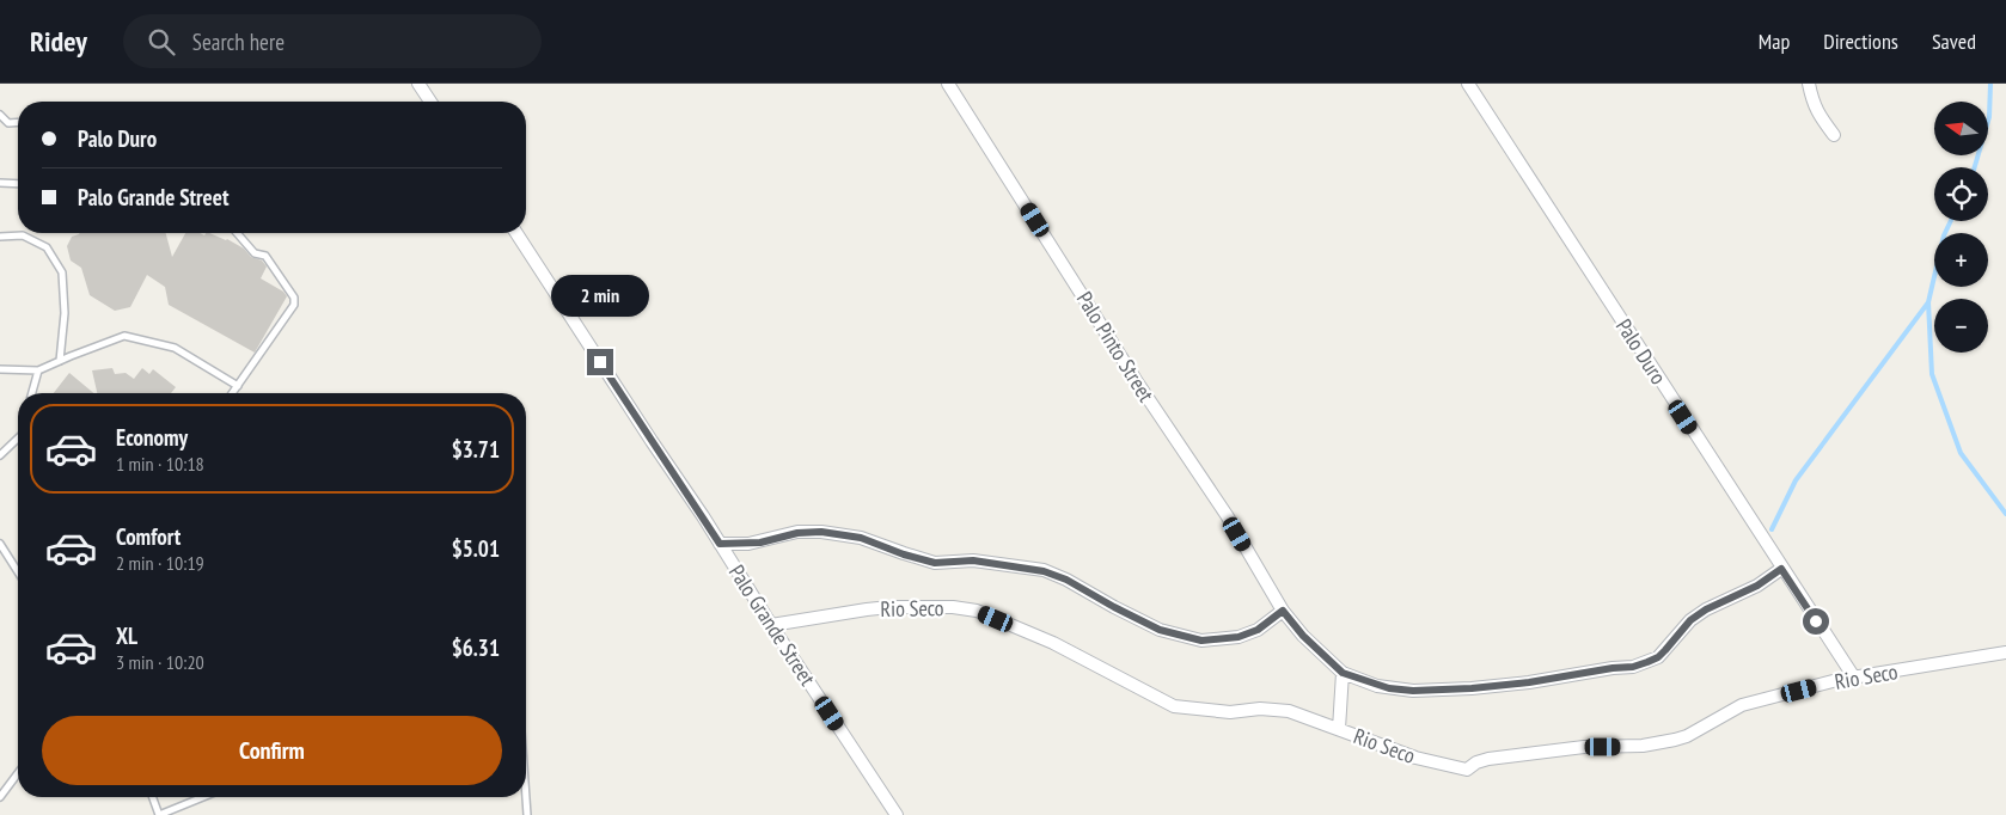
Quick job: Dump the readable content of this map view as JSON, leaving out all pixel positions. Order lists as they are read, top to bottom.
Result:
{
  "streets": {
    "street": [
      "Palo Pinto Street",
      "Palo Duro",
      "Rio Seco",
      "Palo Grande Street"
    ]
  },
  "crossings": [
    ["Palo Duro", "Rio Seco"],
    ["Rio Seco", "Palo Grande Street"]
  ],
  "north": "left",
  "page": {
    "header": "Ridey",
    "search": "Search here",
    "nav": ["Map", "Directions", "Saved"],
    "map_buttons": ["+", "−"],
    "banner": ["Palo Duro", "Palo Grande Street"],
    "bubble": "2 min",
    "list": [
      {
        "name": "Economy",
        "note": "1 min · 10:18",
        "value": "$3.71"
      },
      {
        "name": "Comfort",
        "note": "2 min · 10:19",
        "value": "$5.01"
      },
      {
        "name": "XL",
        "note": "3 min · 10:20",
        "value": "$6.31"
      }
    ],
    "buttons": "Confirm"
  }
}
